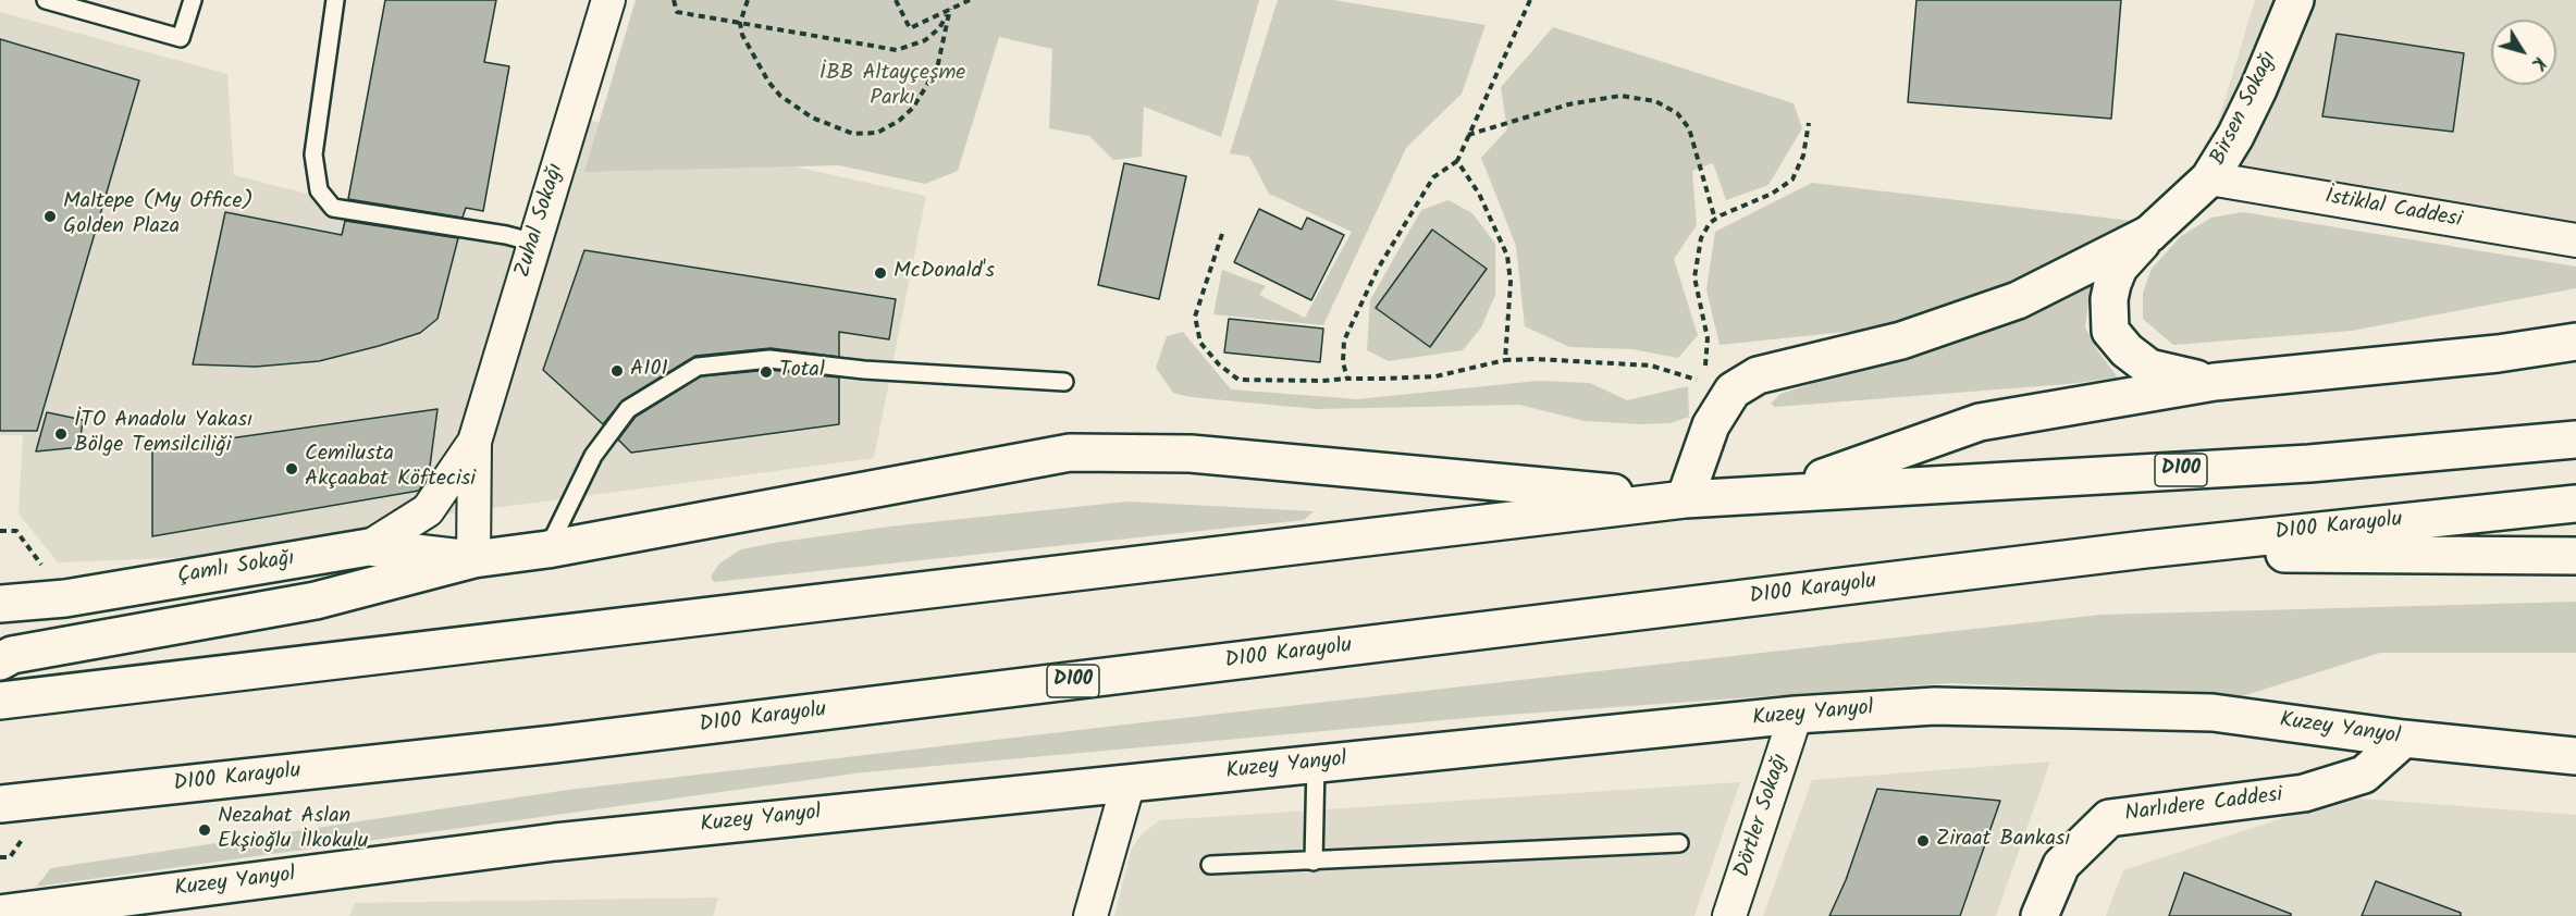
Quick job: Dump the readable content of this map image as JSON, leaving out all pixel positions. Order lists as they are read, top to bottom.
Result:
{
  "streets": {
    "main road": [
      "Birsen Sokağı",
      "D100",
      "D100 Karayolu",
      "Çamlı Sokağı",
      "Kuzey Yanyol",
      "Narlıdere Caddesi"
    ],
    "street": ["İstiklal Caddesi", "Zuhal Sokağı", "Dörtler Sokağı"]
  },
  "crossings": [
    ["Birsen Sokağı", "İstiklal Caddesi"],
    ["Zuhal Sokağı", "Çamlı Sokağı"],
    ["Kuzey Yanyol", "Narlıdere Caddesi"],
    ["Kuzey Yanyol", "Dörtler Sokağı"]
  ],
  "parks": ["İBB Altayçeşme Parkı"],
  "places": [
    "Maltepe (My Office) Golden Plaza",
    "McDonald's",
    "A101",
    "Total",
    "İTO Anadolu Yakası Bölge Temsilciliği",
    "Cemilusta Akçaabat Köftecisi",
    "Nezahat Aslan Ekşioğlu İlkokulu",
    "Ziraat Bankası"
  ],
  "north": "bottom right"
}
